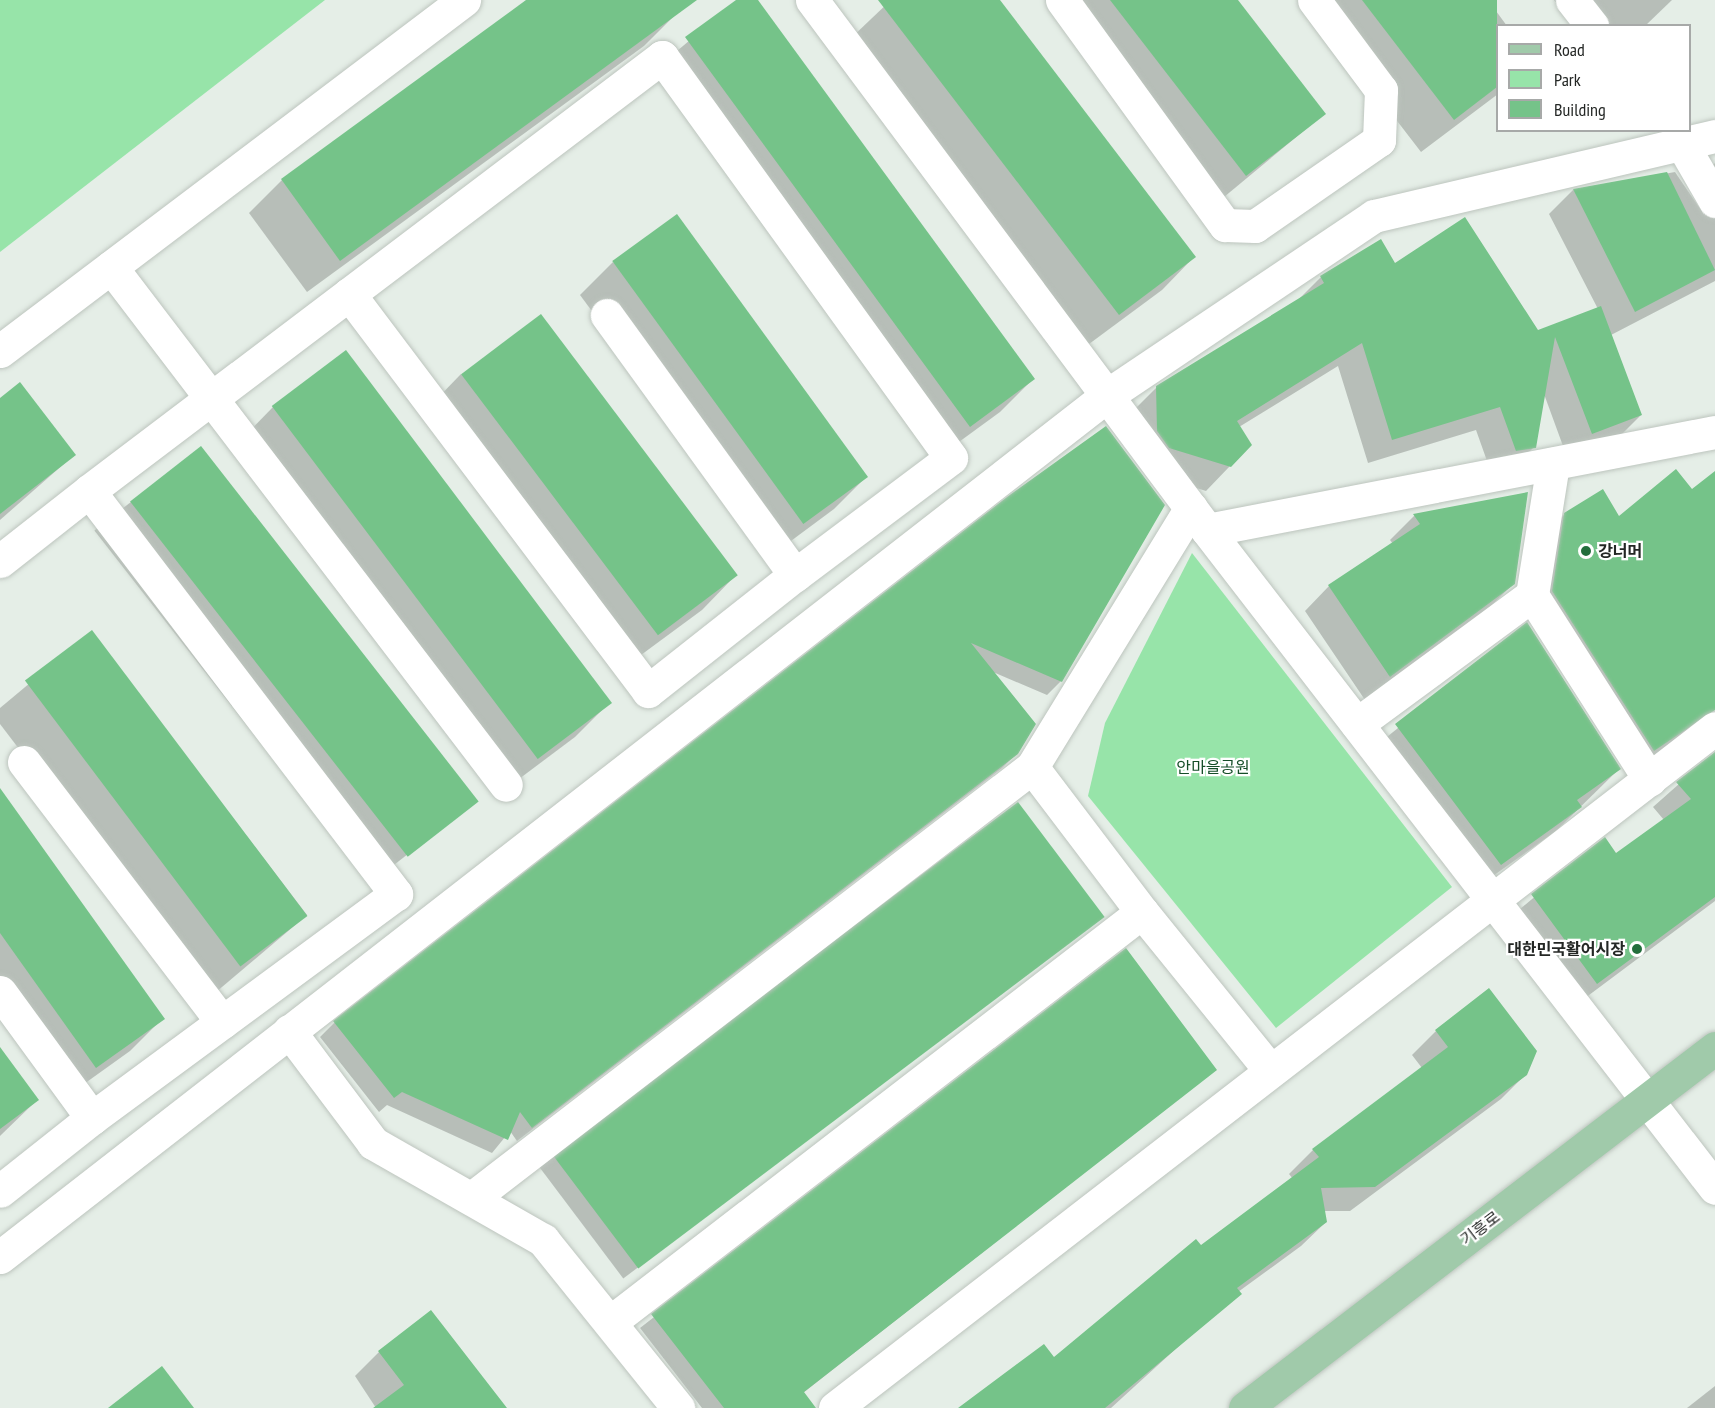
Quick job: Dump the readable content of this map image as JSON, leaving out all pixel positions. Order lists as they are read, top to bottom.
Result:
{
  "streets": {
    "main road": ["기흥로"]
  },
  "parks": ["안마을공원"],
  "places": ["강너머", "대한민국활어시장"],
  "legend": ["Road", "Park", "Building"]
}
